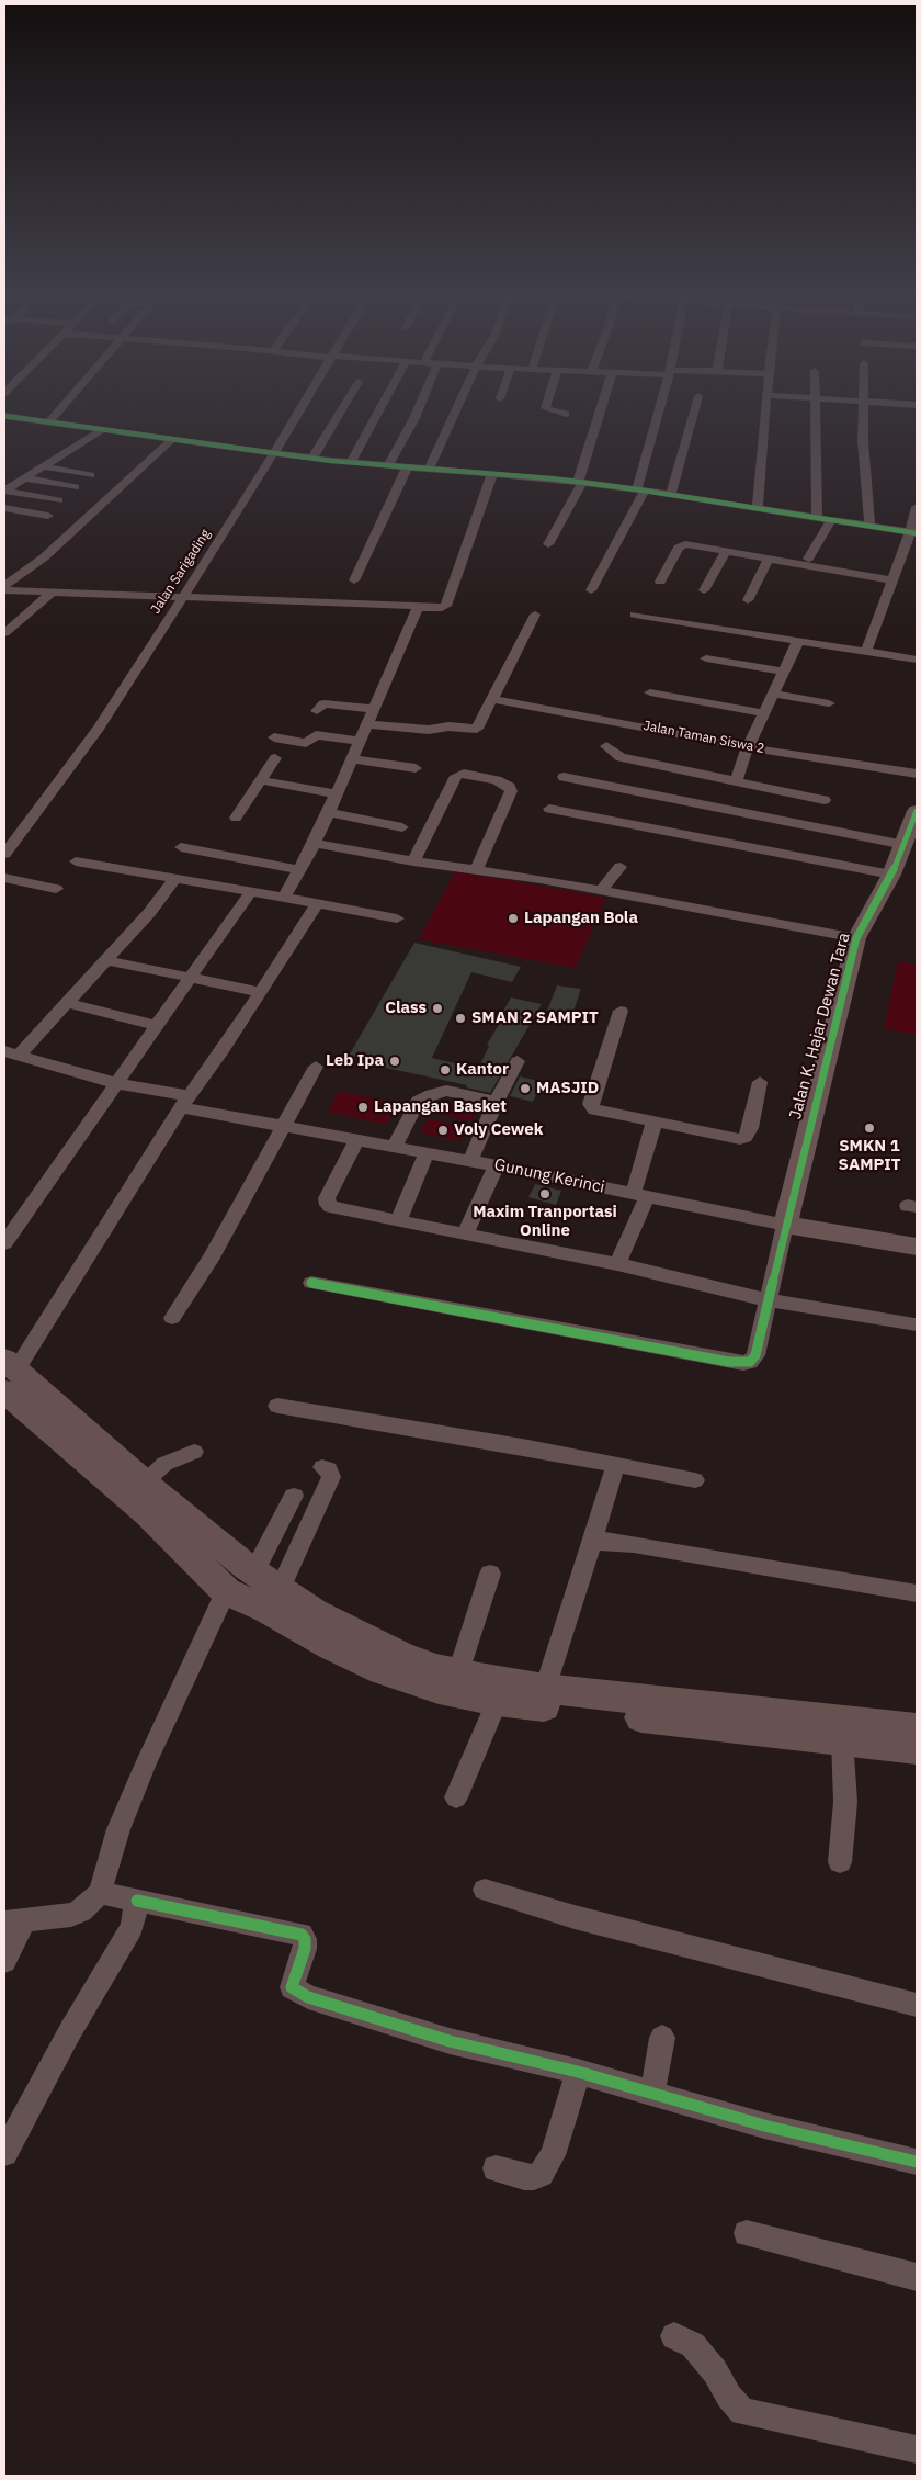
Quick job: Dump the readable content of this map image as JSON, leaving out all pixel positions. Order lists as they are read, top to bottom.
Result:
{
  "streets": {
    "street": [
      "Jalan Sarigading",
      "Jalan Taman Siswa 2",
      "Jalan K. Hajar Dewan Tara",
      "Gunung Kerinci"
    ]
  },
  "crossings": [
    ["Jalan K. Hajar Dewan Tara", "Gunung Kerinci"]
  ],
  "places": [
    "Lapangan Bola",
    "Class",
    "SMAN 2 SAMPIT",
    "Leb Ipa",
    "Kantor",
    "MASJID",
    "Lapangan Basket",
    "SMKN 1 SAMPIT",
    "Voly Cewek",
    "Maxim Tranportasi Online"
  ]
}
